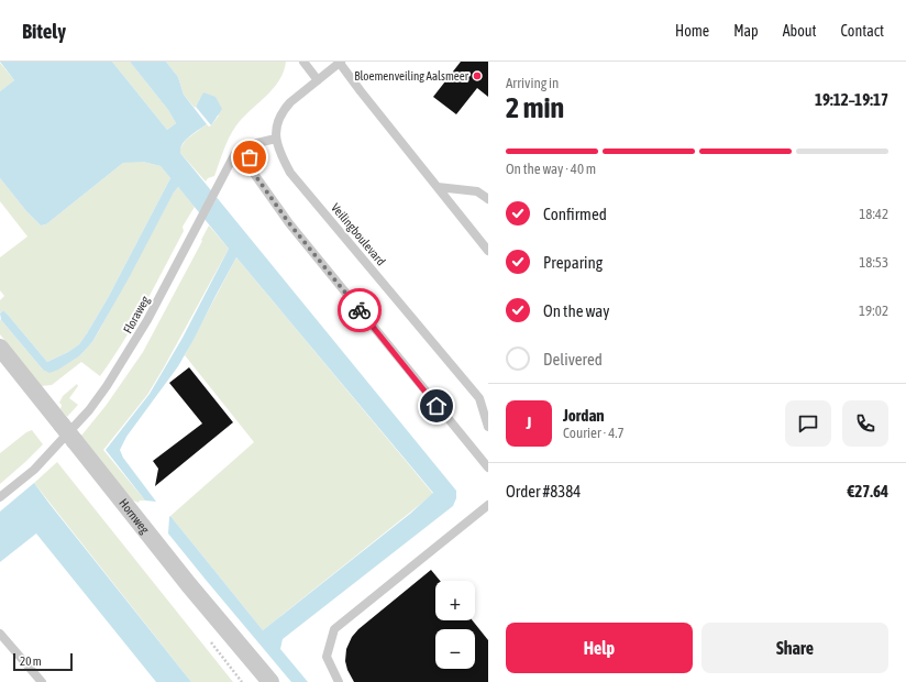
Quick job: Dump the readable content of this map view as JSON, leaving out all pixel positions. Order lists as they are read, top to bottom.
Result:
{
  "streets": {
    "street": ["Hornweg"],
    "lane": ["Veilingboulevard", "Floraweg"]
  },
  "places": ["Bloemenveiling Aalsmeer"],
  "scale_bar": "20 m",
  "page": {
    "header": "Bitely",
    "nav": [
      "Home",
      "Map",
      "About",
      "Contact"
    ],
    "heading": ["2 min", "Arriving in", "19:12–19:17"],
    "panel": [
      "Jordan",
      "Courier · 4.7",
      "Order #8384",
      "€27.64"
    ],
    "bar": "On the way · 40 m",
    "list": [
      ["Confirmed", "18:42"],
      ["Preparing", "18:53"],
      ["On the way", "19:02"],
      "Delivered"
    ],
    "round": "J",
    "map_buttons": ["+", "−"],
    "buttons": ["Help", "Share"],
    "scale": "20 m"
  }
}
